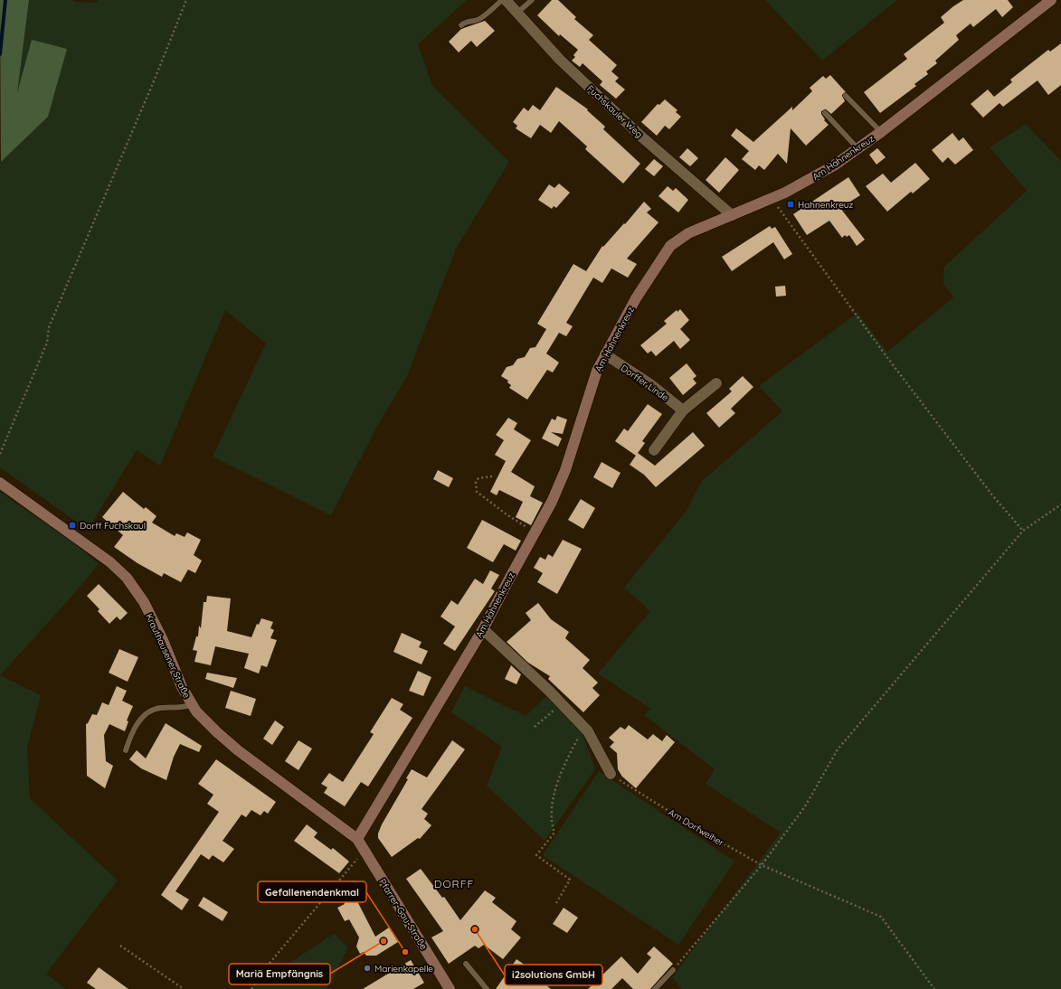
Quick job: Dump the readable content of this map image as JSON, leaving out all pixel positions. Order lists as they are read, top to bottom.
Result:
{
  "streets": {
    "street": [
      "Fuchskauler Weg",
      "Am Hahnenkreuz",
      "Dorffer Linde",
      "Krauthausener Straße",
      "Pfarrer-Gau-Straße"
    ],
    "path": ["Am Dorfweiher"]
  },
  "crossings": [
    ["Fuchskauler Weg", "Am Hahnenkreuz"],
    ["Am Hahnenkreuz", "Dorffer Linde"],
    ["Am Hahnenkreuz", "Krauthausener Straße"],
    ["Am Hahnenkreuz", "Pfarrer-Gau-Straße"],
    ["Krauthausener Straße", "Pfarrer-Gau-Straße"]
  ],
  "districts": ["DORFF"],
  "places": {
    "transit": ["Hahnenkreuz", "Dorff Fuchskaul"],
    "other": [
      "i2solutions GmbH",
      "Mariä Empfängnis",
      "Gefallenendenkmal",
      "Marienkapelle"
    ]
  }
}
